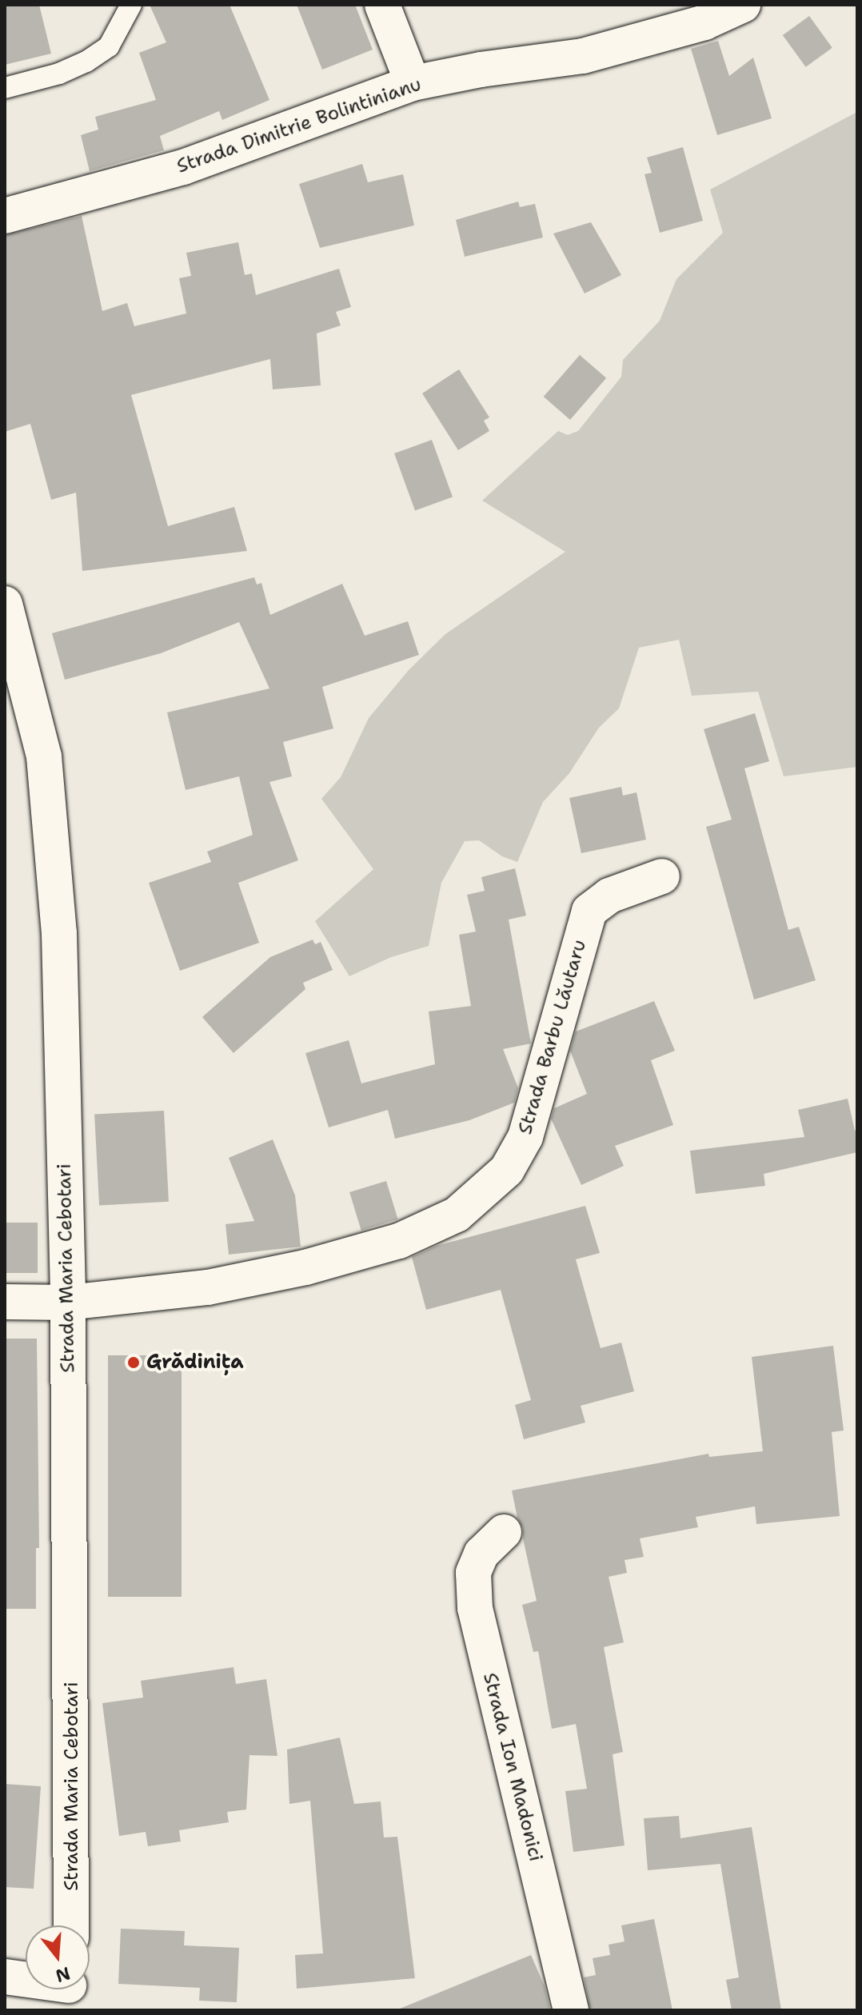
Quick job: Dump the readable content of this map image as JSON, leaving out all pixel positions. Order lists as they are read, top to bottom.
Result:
{
  "streets": {
    "street": [
      "Strada Dimitrie Bolintinianu",
      "Strada Barbu Lăutaru",
      "Strada Maria Cebotari",
      "Strada Ion Madonici"
    ]
  },
  "crossings": [
    ["Strada Barbu Lăutaru", "Strada Maria Cebotari"]
  ],
  "places": ["Grădinița"],
  "north": "bottom"
}
